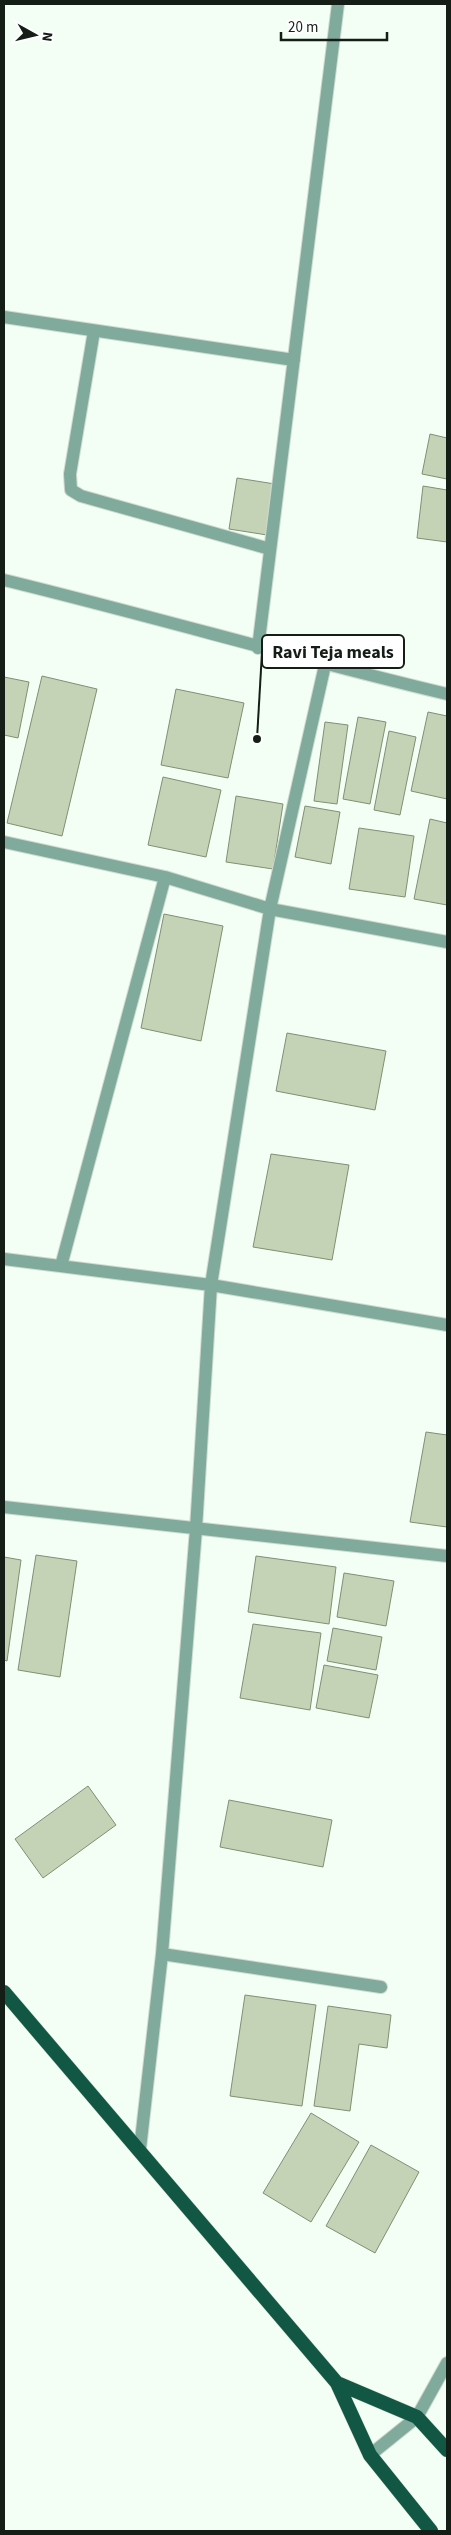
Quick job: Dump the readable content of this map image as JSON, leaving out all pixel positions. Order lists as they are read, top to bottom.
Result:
{
  "places": ["Ravi Teja meals"],
  "scale_bar": "20 m",
  "north": "right"
}
